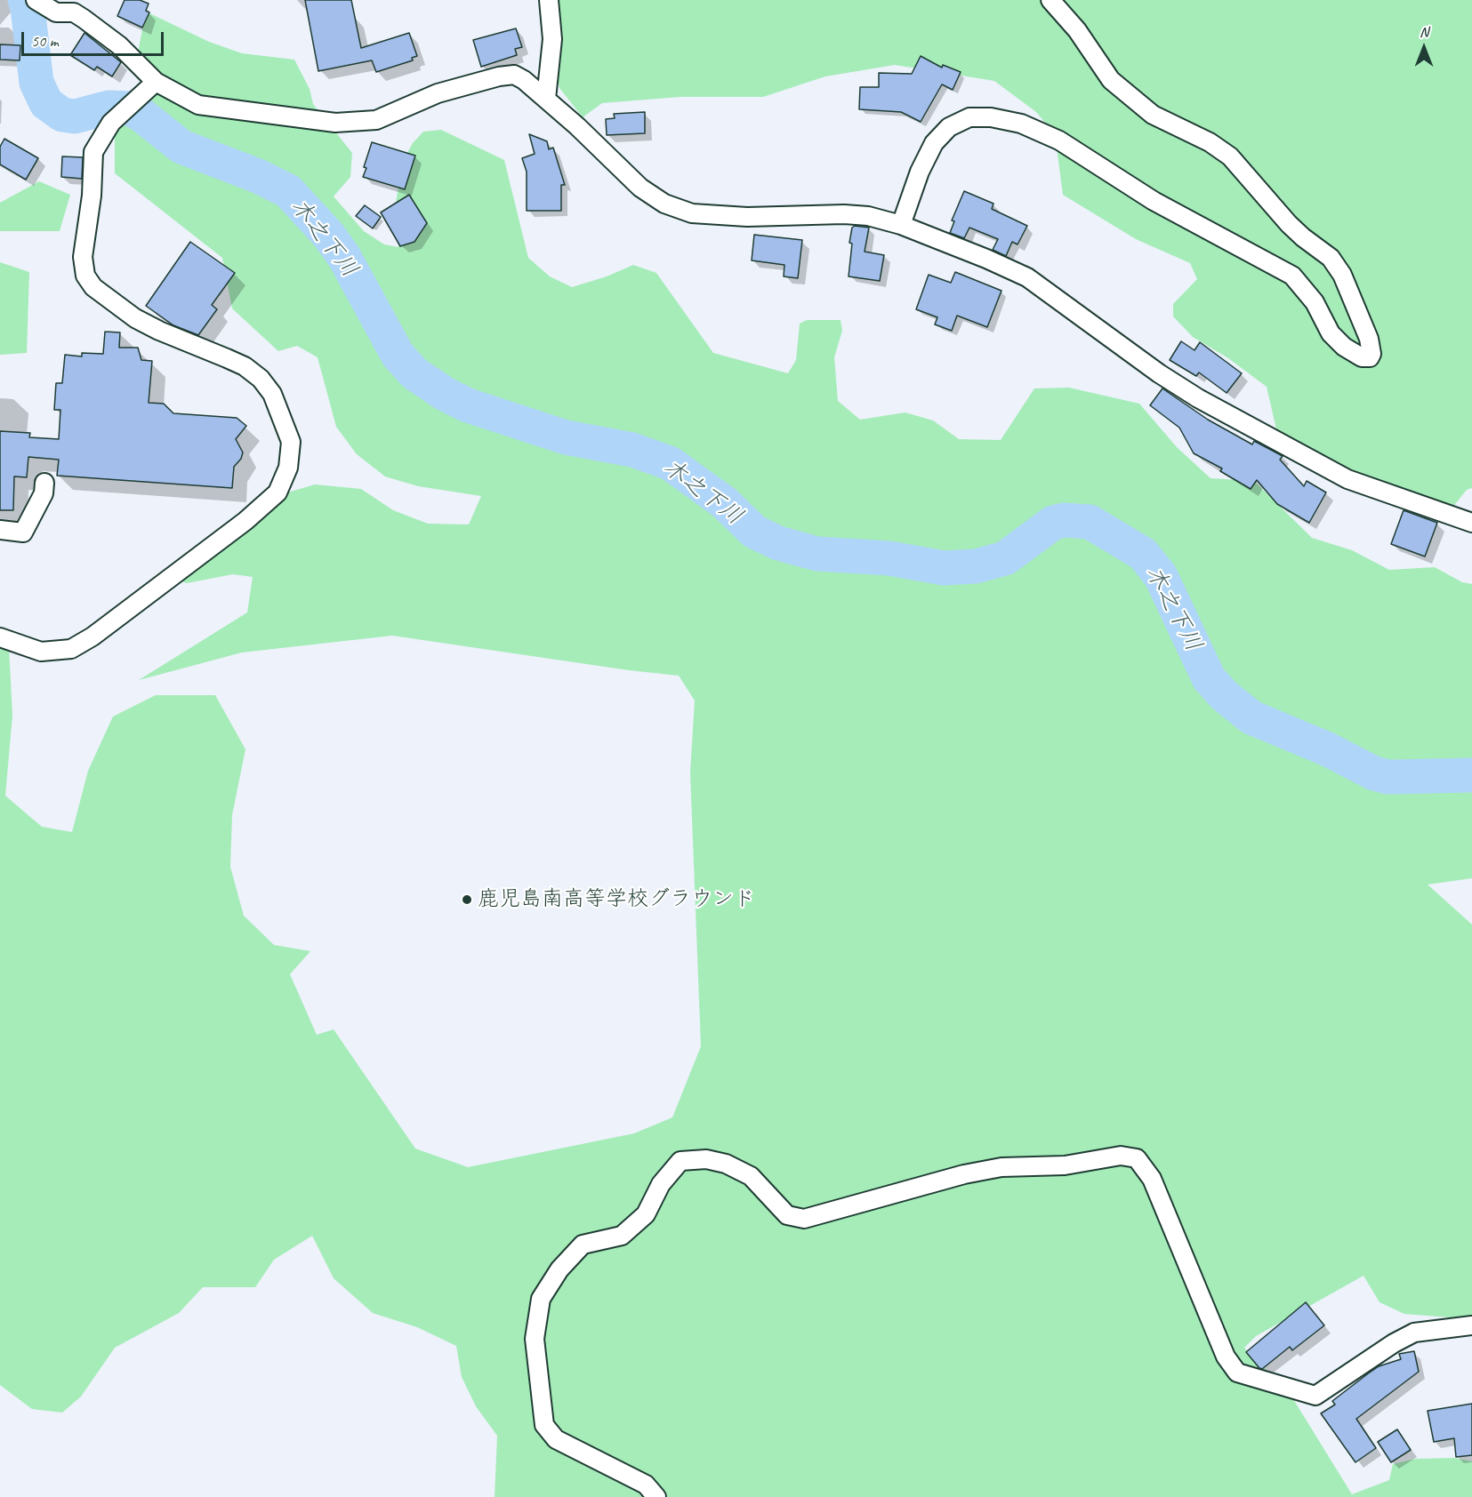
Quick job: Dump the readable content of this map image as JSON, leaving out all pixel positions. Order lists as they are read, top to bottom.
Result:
{
  "water": ["木之下川"],
  "places": ["鹿児島南高等学校グラウンド"],
  "scale_bar": "50 m",
  "north": "top"
}
